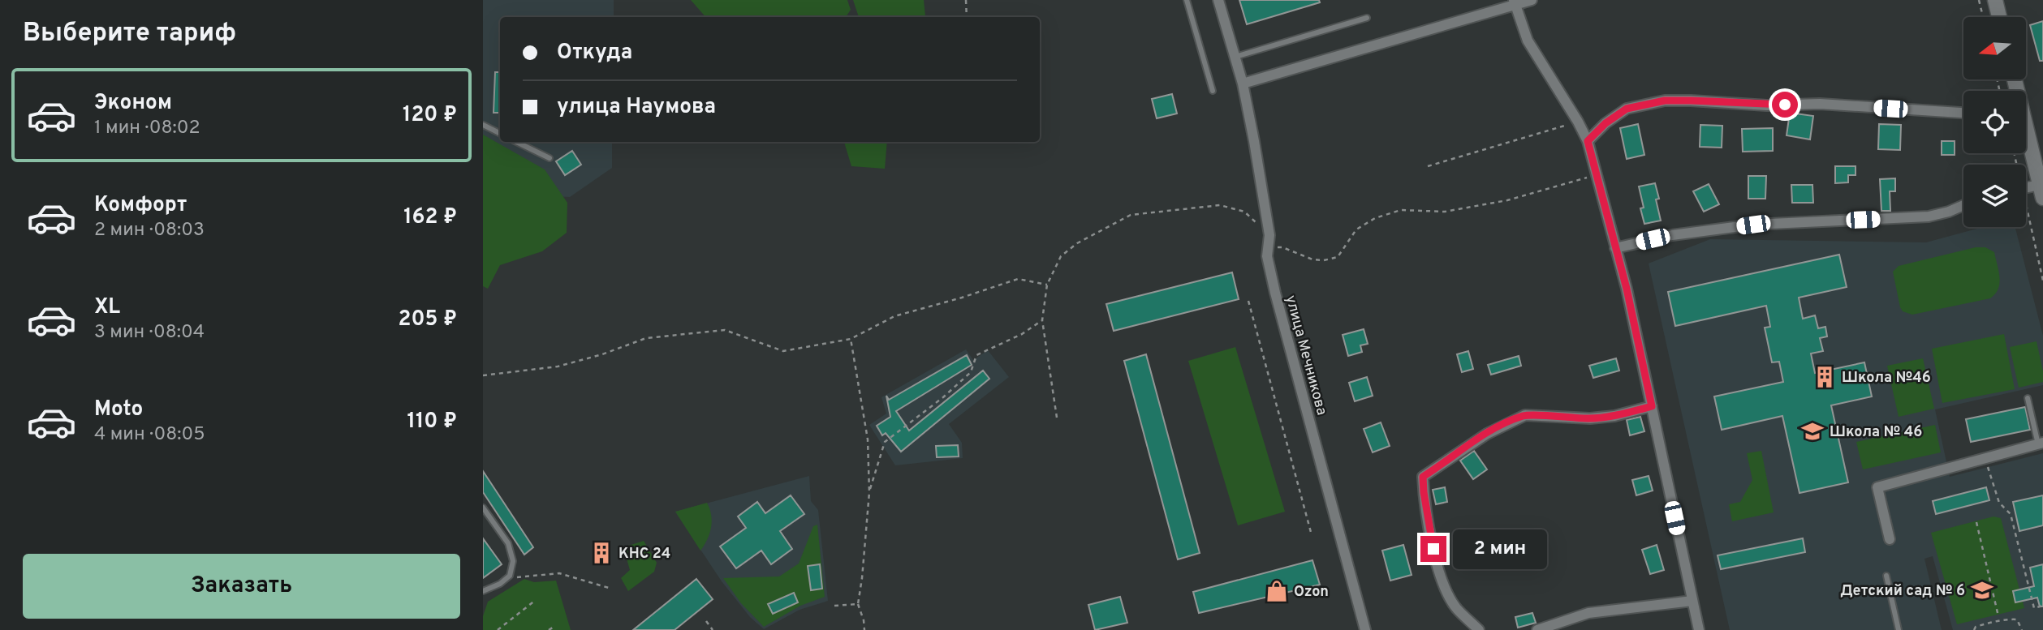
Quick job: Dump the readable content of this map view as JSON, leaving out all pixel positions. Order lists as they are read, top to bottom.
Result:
{
  "streets": {
    "street": ["улица Мечникова"]
  },
  "places": {
    "building": ["Школа №46", "КНС 24"],
    "school or university": ["Школа № 46", "Детский сад № 6"],
    "shop": ["Ozon"]
  },
  "north": "left",
  "page": {
    "heading": "Выберите тариф",
    "banner": ["Откуда", "улица Наумова"],
    "list": [
      {
        "name": "Эконом",
        "note": "1 мин · 08:02",
        "value": "120 ₽"
      },
      {
        "name": "Комфорт",
        "note": "2 мин · 08:03",
        "value": "162 ₽"
      },
      {
        "name": "XL",
        "note": "3 мин · 08:04",
        "value": "205 ₽"
      },
      {
        "name": "Moto",
        "note": "4 мин · 08:05",
        "value": "110 ₽"
      }
    ],
    "bubble": "2 мин",
    "buttons": "Заказать"
  }
}
